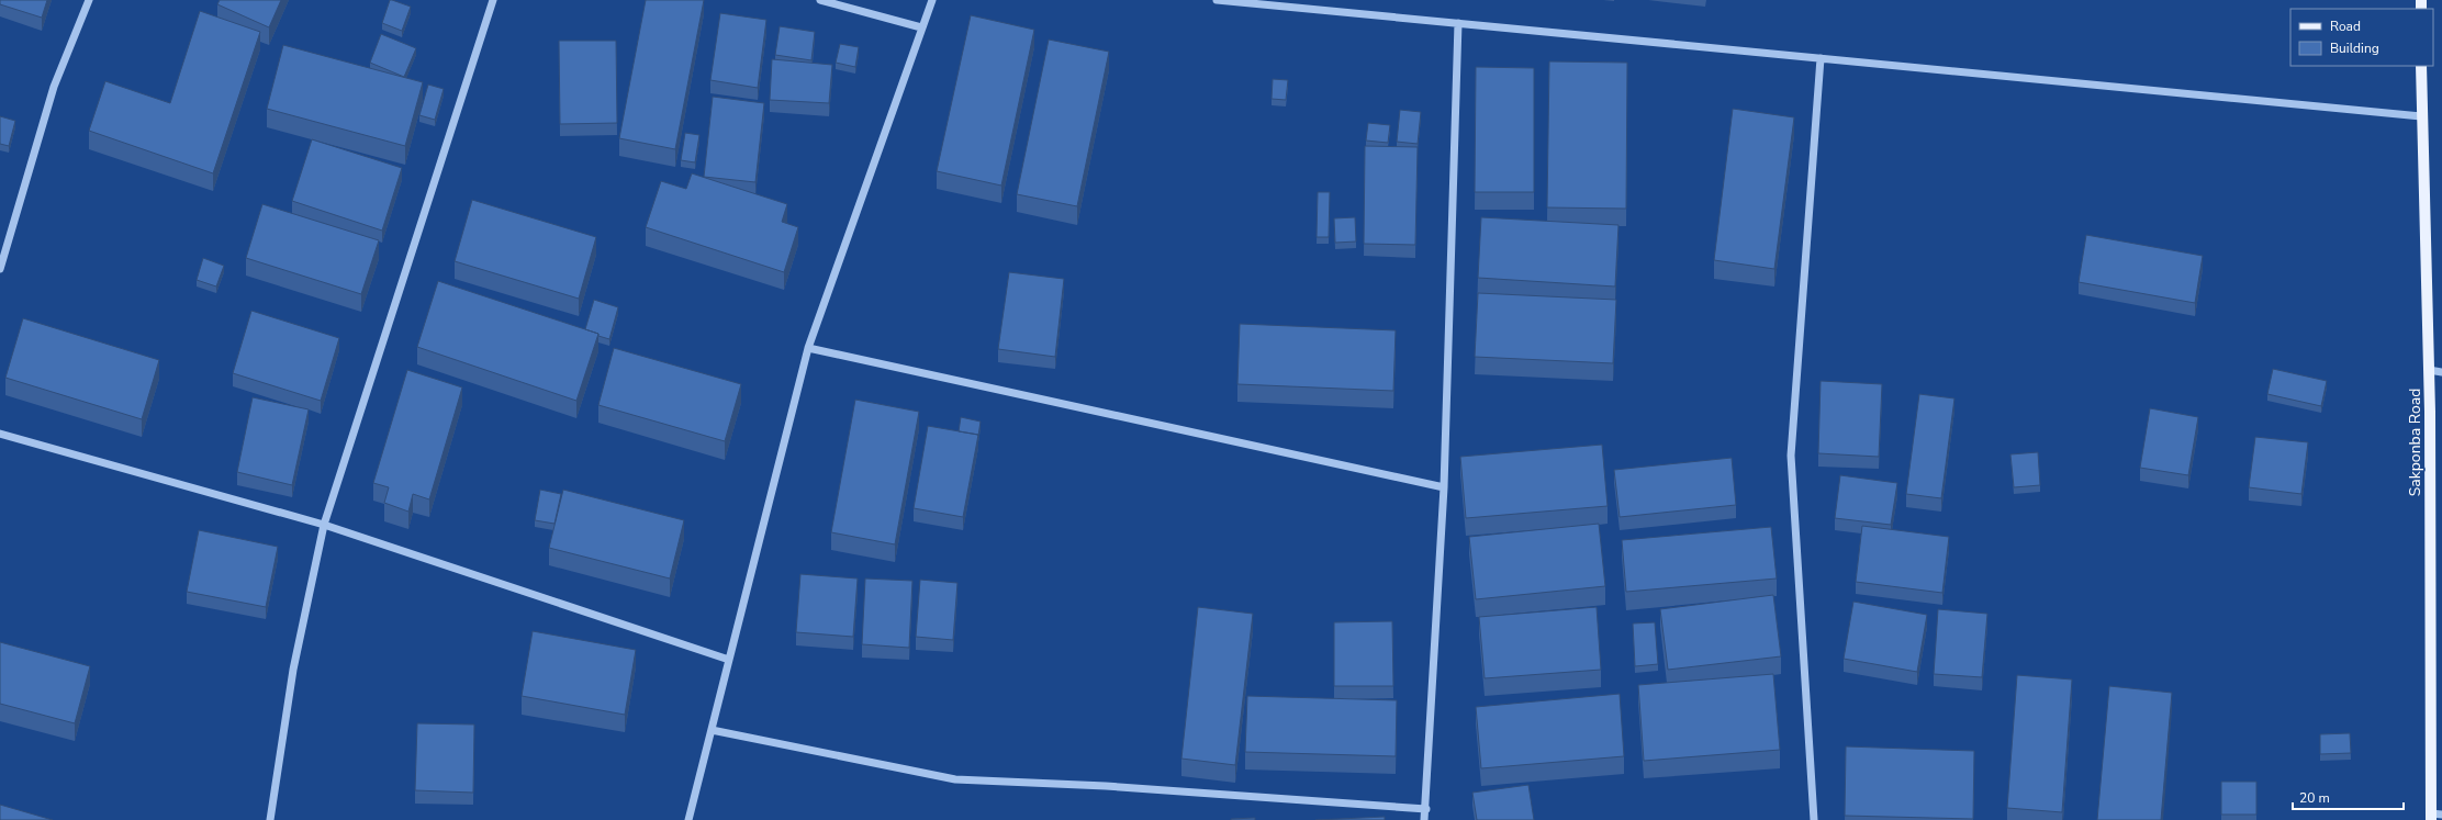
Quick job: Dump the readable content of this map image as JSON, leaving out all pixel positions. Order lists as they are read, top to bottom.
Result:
{
  "streets": {
    "main road": ["Sakponba Road"]
  },
  "legend": ["Road", "Building"],
  "scale_bar": "20 m"
}
